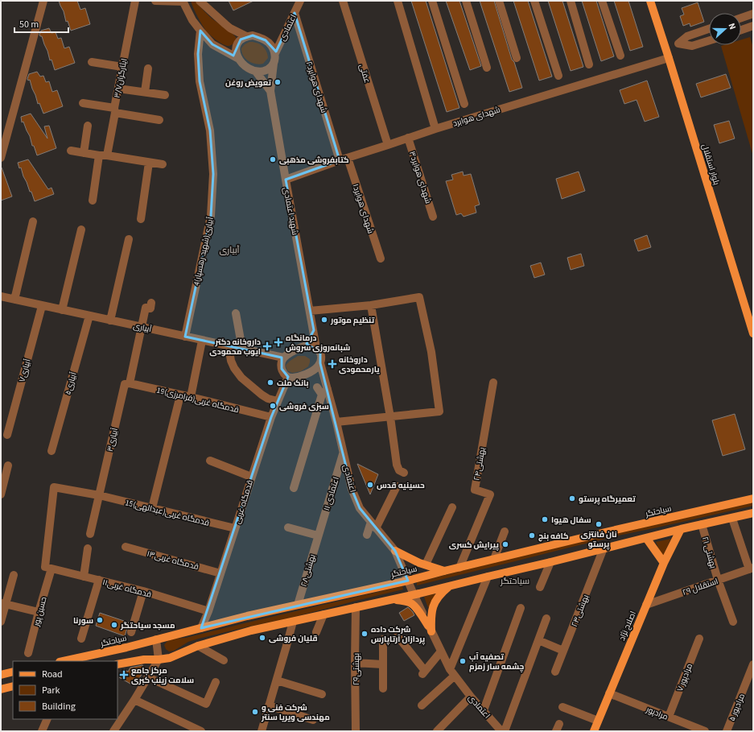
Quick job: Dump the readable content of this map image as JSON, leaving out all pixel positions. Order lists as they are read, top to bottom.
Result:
{
  "streets": {
    "main road": ["بلوار استقلال", "سیاحتگر", "اصلاح نژاد"],
    "street": [
      "اعتمادی",
      "عفتی",
      "ایثارگران۳/۷",
      "شهدای هوابرد۲",
      "شهدای هوابرد",
      "۳شهدای هوابرد",
      "شهدای هوابرد۱",
      "شهید اعتمادی",
      "4آبیاری(شهید رهسپار)",
      "آبیاری",
      "آبیاری۷",
      "آبیاری۵",
      "19قدمگاه غربی(فرامرزی)",
      "آبیاری۳",
      "۲۴بهشتی",
      "۱۱ اعتمادی",
      "قدمگاه غربی",
      "15قدمگاه غربی(عبدالهی)",
      "۲۱ بهشتی",
      "قدمگاه غربی۱۳",
      "۲۸بهشتی",
      "۲۹ استقلال",
      "قدمگاه غربی۱۱",
      "۲۳بهشتی",
      "حسین پور",
      "۲۹بهشتی",
      "۷ مرادپور",
      "۵ مرادپور",
      "مرادپور"
    ]
  },
  "crossings": [
    ["اعتمادی", "شهدای هوابرد۲"],
    ["اعتمادی", "شهید اعتمادی"],
    ["اعتمادی", "آبیاری"],
    ["اعتمادی", "۱۱ اعتمادی"],
    ["اعتمادی", "قدمگاه غربی"],
    ["اعتمادی", "سیاحتگر"],
    ["عفتی", "شهدای هوابرد"],
    ["شهدای هوابرد۲", "شهدای هوابرد"],
    ["شهدای هوابرد۲", "شهدای هوابرد۱"],
    ["شهدای هوابرد", "بلوار استقلال"],
    ["شهدای هوابرد", "۳شهدای هوابرد"],
    ["شهدای هوابرد", "شهدای هوابرد۱"],
    ["شهدای هوابرد", "شهید اعتمادی"],
    ["شهید اعتمادی", "آبیاری"],
    ["شهید اعتمادی", "قدمگاه غربی"],
    ["4آبیاری(شهید رهسپار)", "آبیاری"],
    ["آبیاری", "آبیاری۷"],
    ["آبیاری", "آبیاری۵"],
    ["آبیاری", "آبیاری۳"],
    ["آبیاری", "قدمگاه غربی"],
    ["19قدمگاه غربی(فرامرزی)", "آبیاری۳"],
    ["19قدمگاه غربی(فرامرزی)", "قدمگاه غربی"],
    ["آبیاری۳", "15قدمگاه غربی(عبدالهی)"],
    ["۲۴بهشتی", "سیاحتگر"],
    ["۱۱ اعتمادی", "۲۸بهشتی"],
    ["قدمگاه غربی", "سیاحتگر"],
    ["قدمگاه غربی", "15قدمگاه غربی(عبدالهی)"],
    ["قدمگاه غربی", "قدمگاه غربی۱۳"],
    ["قدمگاه غربی", "قدمگاه غربی۱۱"],
    ["سیاحتگر", "۲۸بهشتی"],
    ["15قدمگاه غربی(عبدالهی)", "حسین پور"],
    ["۲۱ بهشتی", "۲۹ استقلال"],
    ["۲۹ استقلال", "اصلاح نژاد"],
    ["قدمگاه غربی۱۱", "حسین پور"],
    ["اصلاح نژاد", "مرادپور"],
    ["۷ مرادپور", "مرادپور"]
  ],
  "districts": ["آبیاری", "سیاحتگر"],
  "places": {
    "other": [
      "تعویض روغن",
      "کتابفروشی مذهبی",
      "تنظیم موتور",
      "بانک ملت",
      "سبزی فروشی",
      "حسینیه قدس",
      "تعمیرگاه پرستو",
      "سفال هیوا",
      "نان فانتزی پرستو",
      "کافه بنج",
      "پیرایش کسری",
      "سورنا",
      "مسجد سیاحتگر",
      "شرکت داده پردازان آرتاپارس",
      "قلیان فروشی",
      "تصفیه آب چشمه سار زمزم",
      "شرکت فنی و مهندسی ویریا سنتر"
    ],
    "health": [
      "درمانگاه شبانه‌روزی سروش",
      "داروخانه دکتر ایوب محمودی",
      "داروخانه یارمحمودی",
      "مرکز جامع سلامت زینب کبری"
    ]
  },
  "legend": ["Road", "Park", "Building"],
  "scale_bar": "50 m",
  "north": "right"
}
